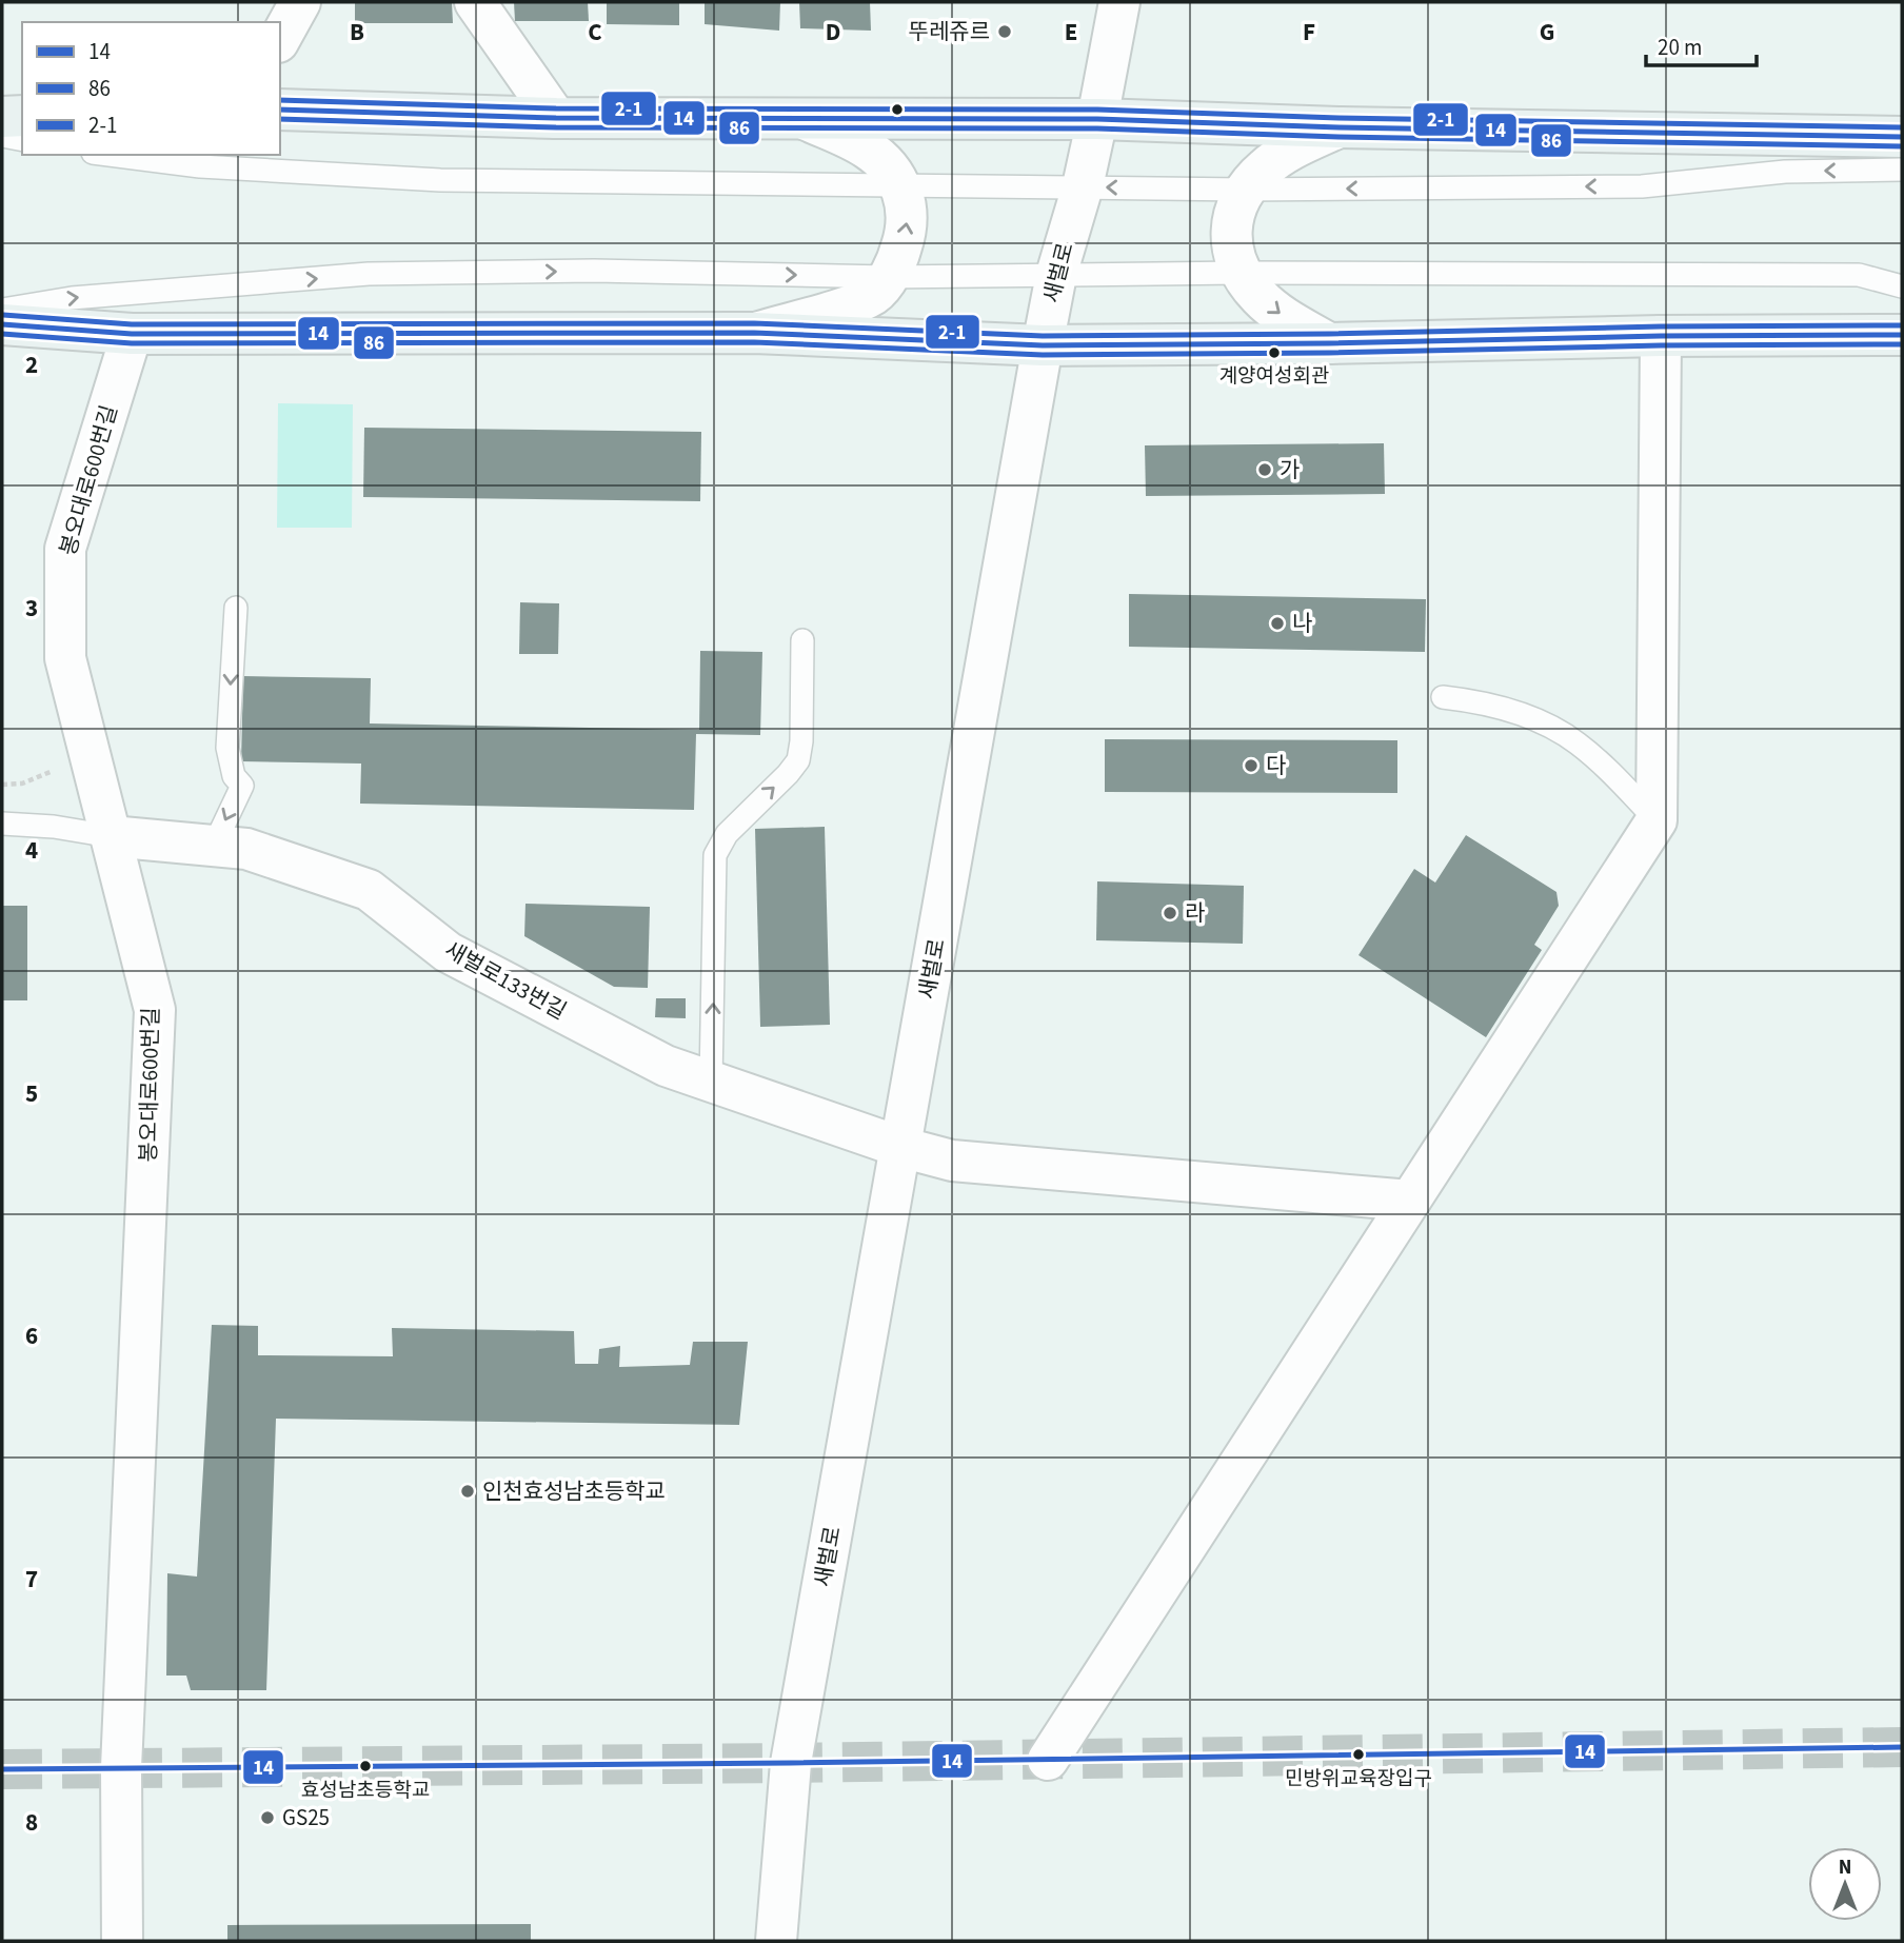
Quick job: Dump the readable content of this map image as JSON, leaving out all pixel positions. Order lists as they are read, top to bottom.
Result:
{
  "streets": {
    "street": ["새벌로", "봉오대로600번길", "새벌로133번길"]
  },
  "crossings": [
    ["새벌로", "새벌로133번길"],
    ["봉오대로600번길", "새벌로133번길"]
  ],
  "places": [
    "뚜레쥬르",
    "계양여성회관",
    "가",
    "나",
    "다",
    "라",
    "인천효성남초등학교",
    "민방위교육장입구",
    "효성남초등학교",
    "GS25"
  ],
  "lines": ["transit line 2-1", "transit line 14", "transit line 86"],
  "legend": ["14", "86", "2-1"],
  "scale_bar": "20 m",
  "north": "top",
  "grid": {
    "columns": [
      "B",
      "C",
      "D",
      "E",
      "F",
      "G"
    ],
    "rows": [
      "2",
      "3",
      "4",
      "5",
      "6",
      "7",
      "8"
    ]
  }
}
